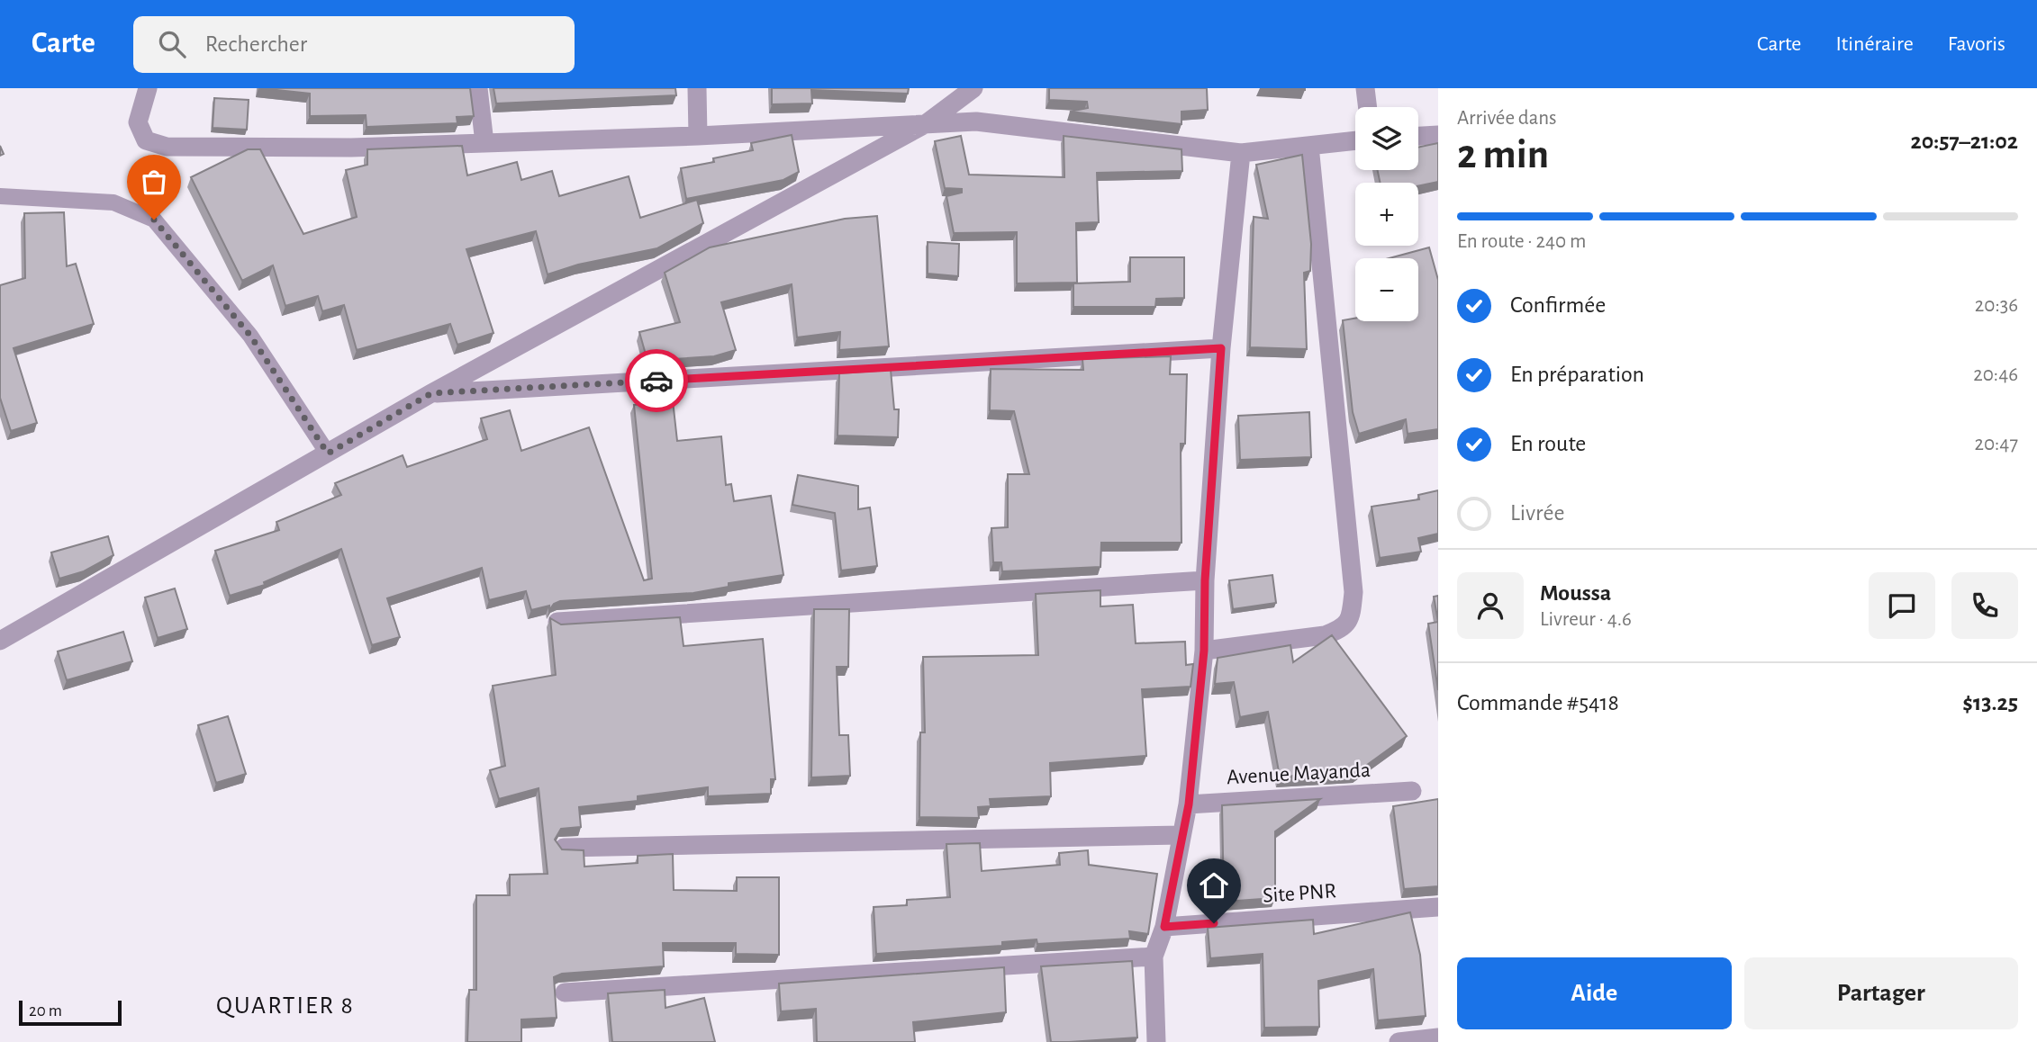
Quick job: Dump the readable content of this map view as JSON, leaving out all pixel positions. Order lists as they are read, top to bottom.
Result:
{
  "streets": {
    "street": ["Avenue Mayanda", "Site PNR"]
  },
  "districts": ["QUARTIER 8"],
  "scale_bar": "20 m",
  "page": {
    "header": "Carte",
    "search": "Rechercher",
    "nav": ["Carte", "Itinéraire", "Favoris"],
    "heading": ["2 min", "Arrivée dans", "20:57–21:02"],
    "panel": [
      "Moussa",
      "Livreur · 4.6",
      "Commande #5418",
      "$13.25"
    ],
    "map_buttons": ["+", "−"],
    "bar": "En route · 240 m",
    "list": [
      ["Confirmée", "20:36"],
      ["En préparation", "20:46"],
      ["En route", "20:47"],
      "Livrée"
    ],
    "buttons": ["Aide", "Partager"],
    "scale": "20 m"
  }
}
